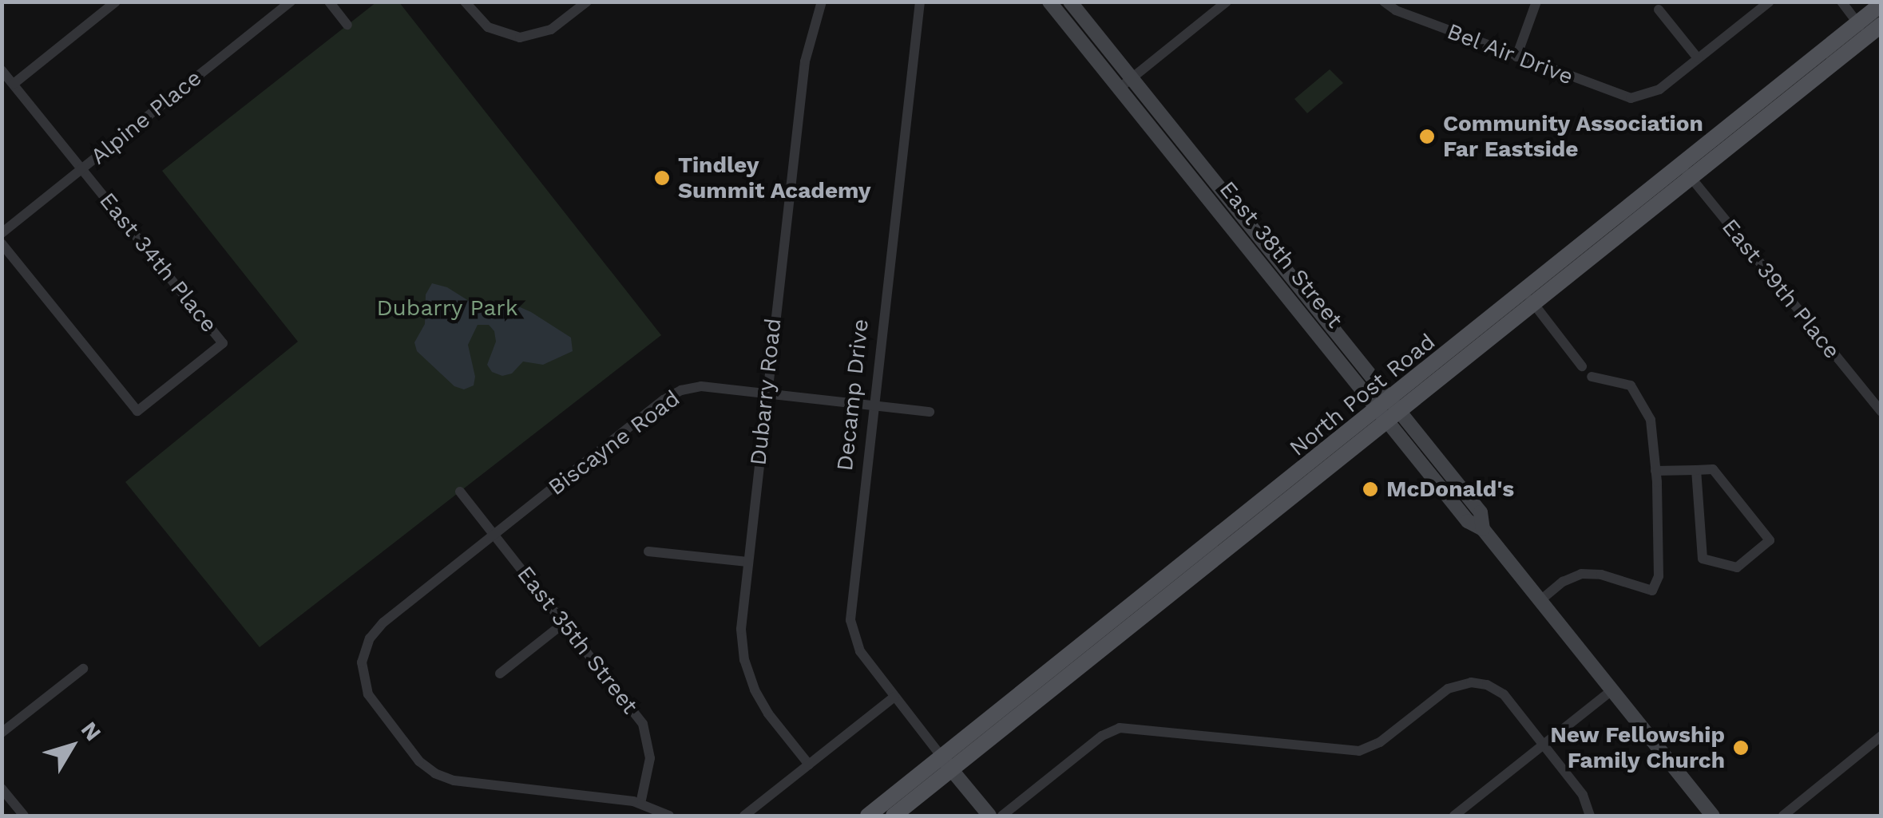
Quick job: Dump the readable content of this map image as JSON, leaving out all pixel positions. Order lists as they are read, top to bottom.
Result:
{
  "streets": {
    "main road": ["East 38th Street", "North Post Road"],
    "street": [
      "Bel Air Drive",
      "Alpine Place",
      "East 34th Place",
      "East 39th Place",
      "Dubarry Road",
      "Decamp Drive",
      "Biscayne Road",
      "East 35th Street"
    ]
  },
  "crossings": [
    ["Alpine Place", "East 34th Place"],
    ["East 38th Street", "North Post Road"],
    ["East 39th Place", "North Post Road"],
    ["Dubarry Road", "Biscayne Road"],
    ["Decamp Drive", "North Post Road"],
    ["Decamp Drive", "Biscayne Road"],
    ["Biscayne Road", "East 35th Street"]
  ],
  "parks": ["Dubarry Park"],
  "places": [
    "Community Association Far Eastside",
    "Tindley Summit Academy",
    "McDonald's",
    "New Fellowship Family Church"
  ],
  "north": "top right"
}
